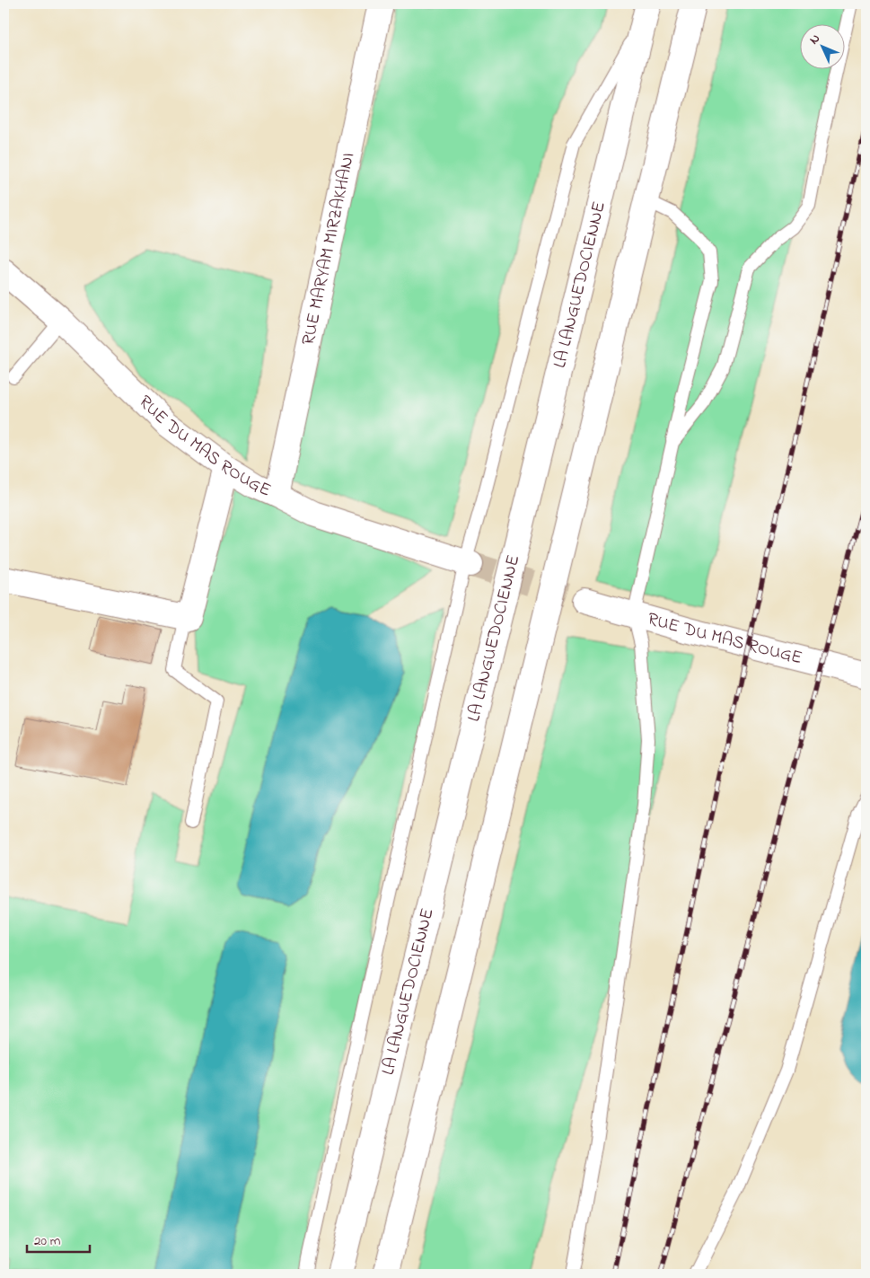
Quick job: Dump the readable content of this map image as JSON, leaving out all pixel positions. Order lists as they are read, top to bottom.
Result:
{
  "streets": {
    "main road": ["RUE MARYAM MIRZAKHANI", "LA LANGUEDOCIENNE", "RUE DU MAS ROUGE"]
  },
  "crossings": [
    ["RUE MARYAM MIRZAKHANI", "RUE DU MAS ROUGE"]
  ],
  "scale_bar": "20 m",
  "north": "top left"
}
